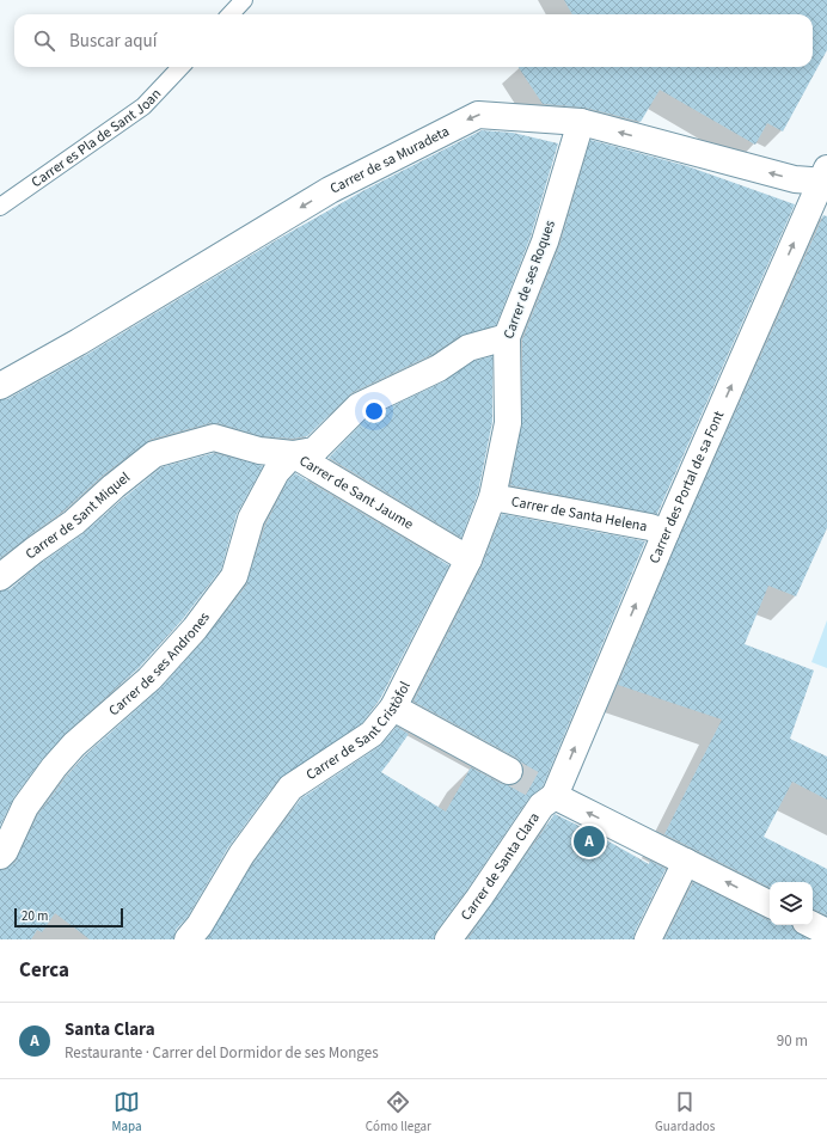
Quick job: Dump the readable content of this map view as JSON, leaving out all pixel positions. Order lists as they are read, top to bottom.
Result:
{
  "streets": {
    "street": [
      "Carrer de sa Muradeta",
      "Carrer de ses Roques",
      "Carrer des Portal de sa Font",
      "Carrer de Sant Jaume",
      "Carrer de Santa Helena",
      "Carrer de Sant Miquel",
      "Carrer de ses Andrones",
      "Carrer de Sant Cristòfol",
      "Carrer de Santa Clara"
    ],
    "lane": ["Carrer es Pla de Sant Joan"]
  },
  "crossings": [
    ["Carrer de sa Muradeta", "Carrer de ses Roques"],
    ["Carrer de sa Muradeta", "Carrer des Portal de sa Font"],
    ["Carrer de ses Roques", "Carrer de Santa Helena"],
    ["Carrer de ses Roques", "Carrer de Sant Cristòfol"],
    ["Carrer des Portal de sa Font", "Carrer de Santa Helena"],
    ["Carrer des Portal de sa Font", "Carrer de Santa Clara"],
    ["Carrer de Sant Jaume", "Carrer de Sant Miquel"],
    ["Carrer de Sant Jaume", "Carrer de ses Andrones"],
    ["Carrer de Sant Jaume", "Carrer de Sant Cristòfol"],
    ["Carrer de Santa Helena", "Carrer de Sant Cristòfol"]
  ],
  "one_way": ["Carrer de sa Muradeta", "Carrer des Portal de sa Font"],
  "scale_bar": "20 m",
  "page": {
    "search": "Buscar aquí",
    "pins": "A",
    "scale": "20 m",
    "heading": "Cerca",
    "list": [
      {
        "mark": "A",
        "name": "Santa Clara",
        "note": "Restaurante · Carrer del Dormidor de ses Monges",
        "value": "90 m"
      }
    ],
    "nav": ["Mapa", "Cómo llegar", "Guardados"]
  }
}
